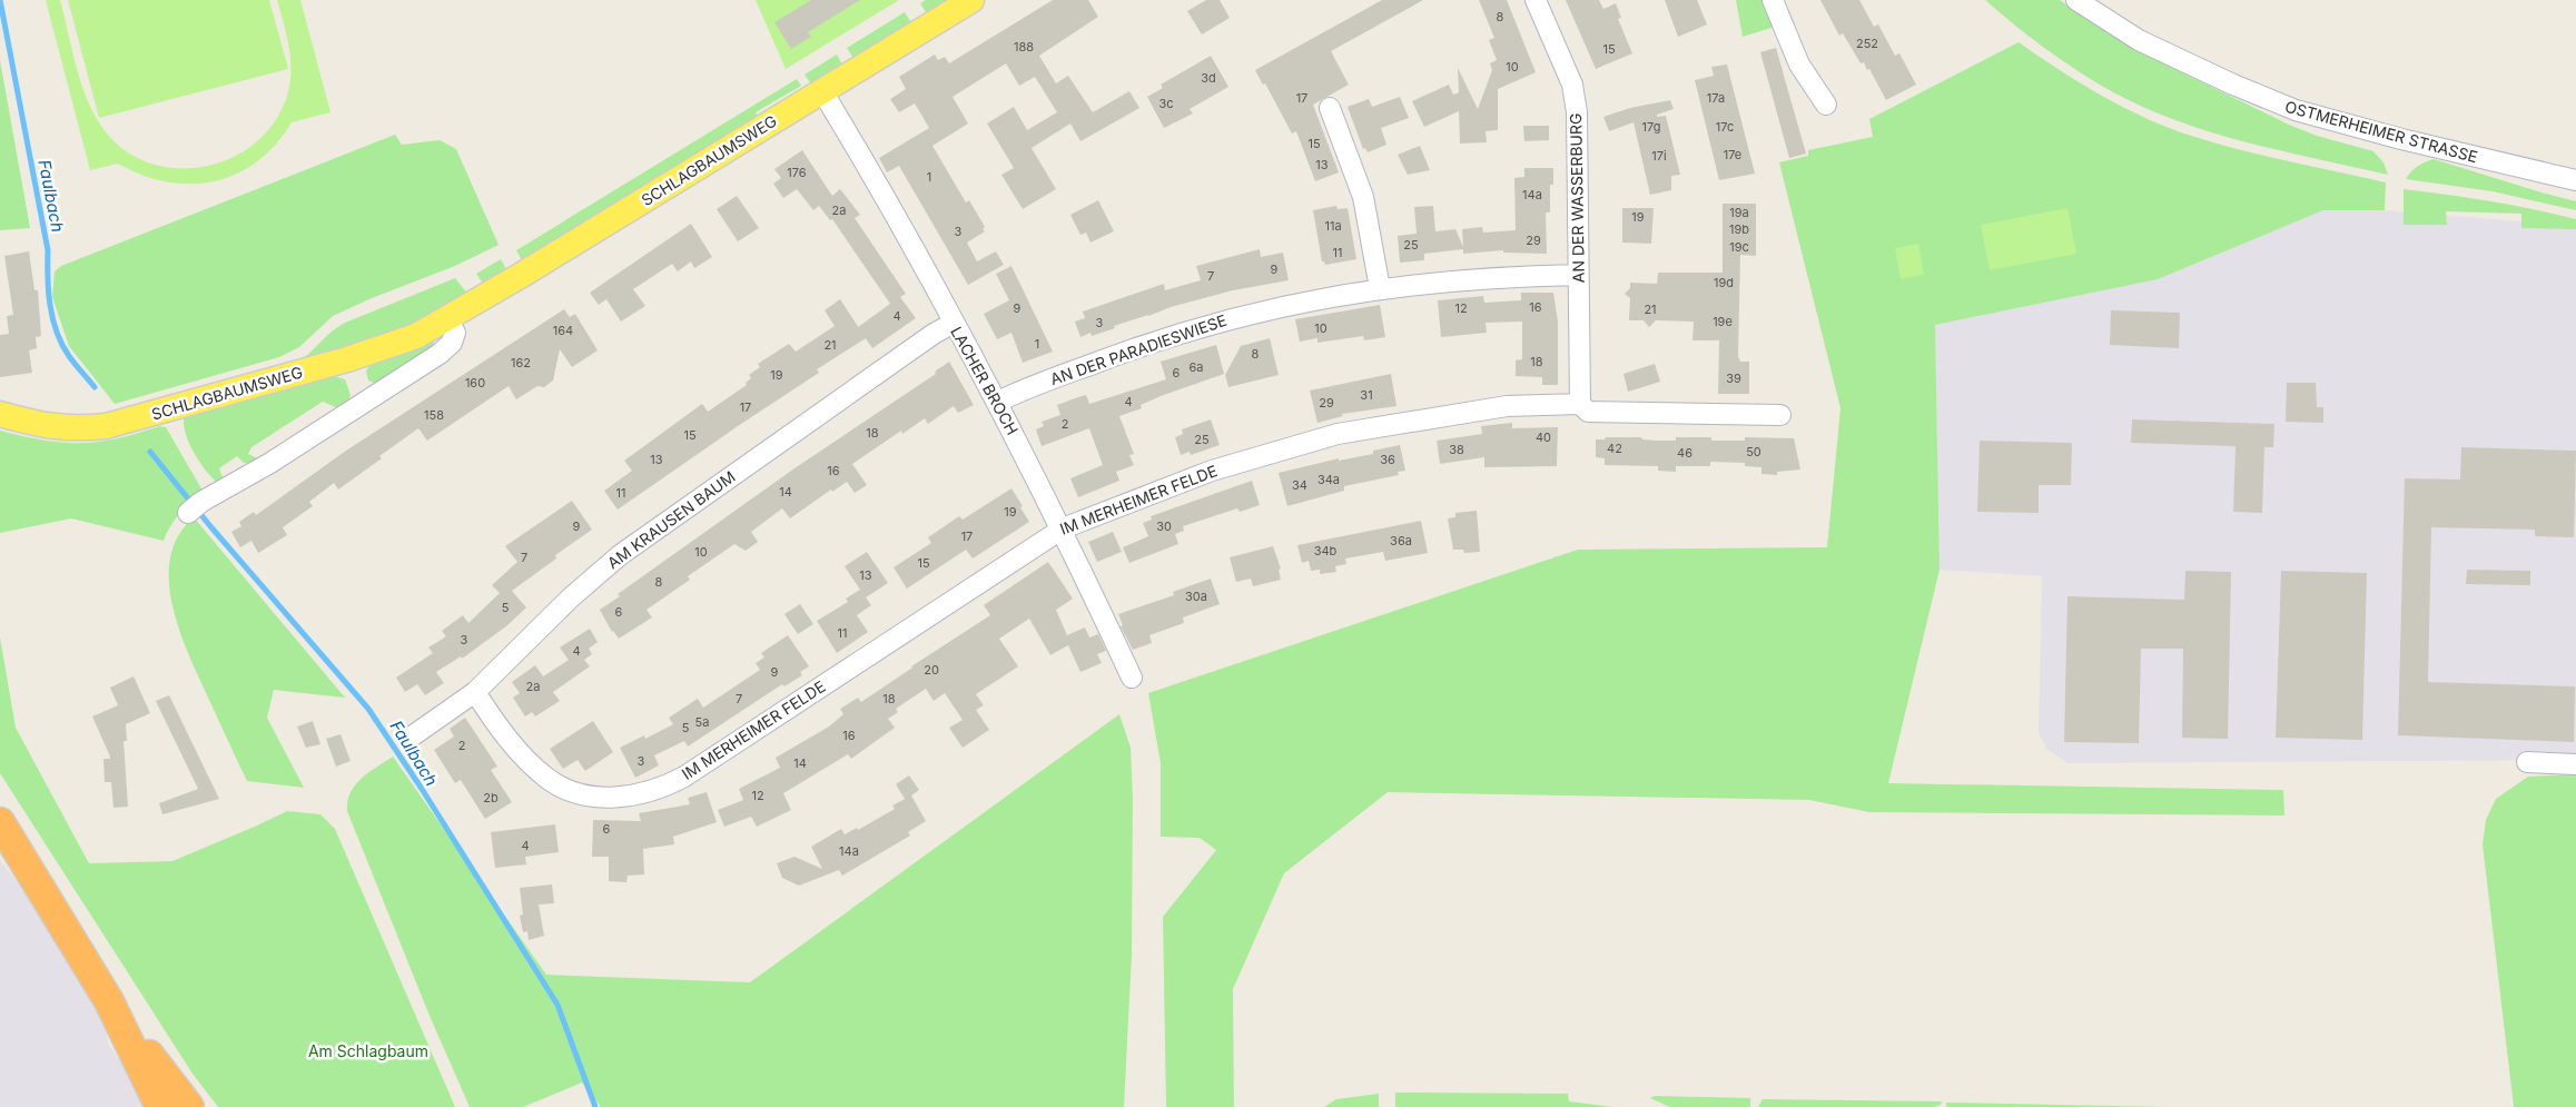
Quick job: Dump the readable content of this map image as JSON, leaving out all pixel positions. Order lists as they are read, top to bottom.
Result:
{
  "streets": {
    "main road": ["SCHLAGBAUMSWEG"],
    "street": [
      "OSTMERHEIMER STRASSE",
      "AN DER WASSERBURG",
      "AN DER PARADIESWIESE",
      "LACHER BROCH",
      "IM MERHEIMER FELDE",
      "AM KRAUSEN BAUM"
    ]
  },
  "crossings": [
    ["SCHLAGBAUMSWEG", "LACHER BROCH"],
    ["AN DER WASSERBURG", "AN DER PARADIESWIESE"],
    ["AN DER WASSERBURG", "IM MERHEIMER FELDE"],
    ["AN DER PARADIESWIESE", "LACHER BROCH"],
    ["LACHER BROCH", "IM MERHEIMER FELDE"],
    ["LACHER BROCH", "AM KRAUSEN BAUM"],
    ["IM MERHEIMER FELDE", "AM KRAUSEN BAUM"]
  ],
  "water": ["Faulbach"],
  "parks": ["Am Schlagbaum"],
  "house_numbers": [
    "8",
    "252",
    "188",
    "15",
    "10",
    "3d",
    "17",
    "17a",
    "3c",
    "17g",
    "17c",
    "15",
    "17e",
    "17i",
    "13",
    "176",
    "1",
    "14a",
    "2a",
    "19a",
    "19",
    "11a",
    "19b",
    "3",
    "29",
    "25",
    "19c",
    "11",
    "9",
    "7",
    "19d",
    "16",
    "9",
    "12",
    "21",
    "4",
    "19e",
    "3",
    "10",
    "164",
    "1",
    "21",
    "8",
    "18",
    "162",
    "6a",
    "6",
    "19",
    "39",
    "160",
    "31",
    "4",
    "29",
    "17",
    "158",
    "2",
    "18",
    "15",
    "40",
    "25",
    "42",
    "38",
    "50",
    "46",
    "13",
    "36",
    "16",
    "34a",
    "34",
    "14",
    "11",
    "19",
    "9",
    "30",
    "17",
    "36a",
    "34b",
    "10",
    "7",
    "15",
    "13",
    "8",
    "30a",
    "5",
    "6",
    "11",
    "3",
    "4",
    "20",
    "9",
    "2a",
    "7",
    "18",
    "5a",
    "5",
    "16",
    "2",
    "3",
    "14",
    "12",
    "2b",
    "6",
    "4",
    "14a"
  ]
}
